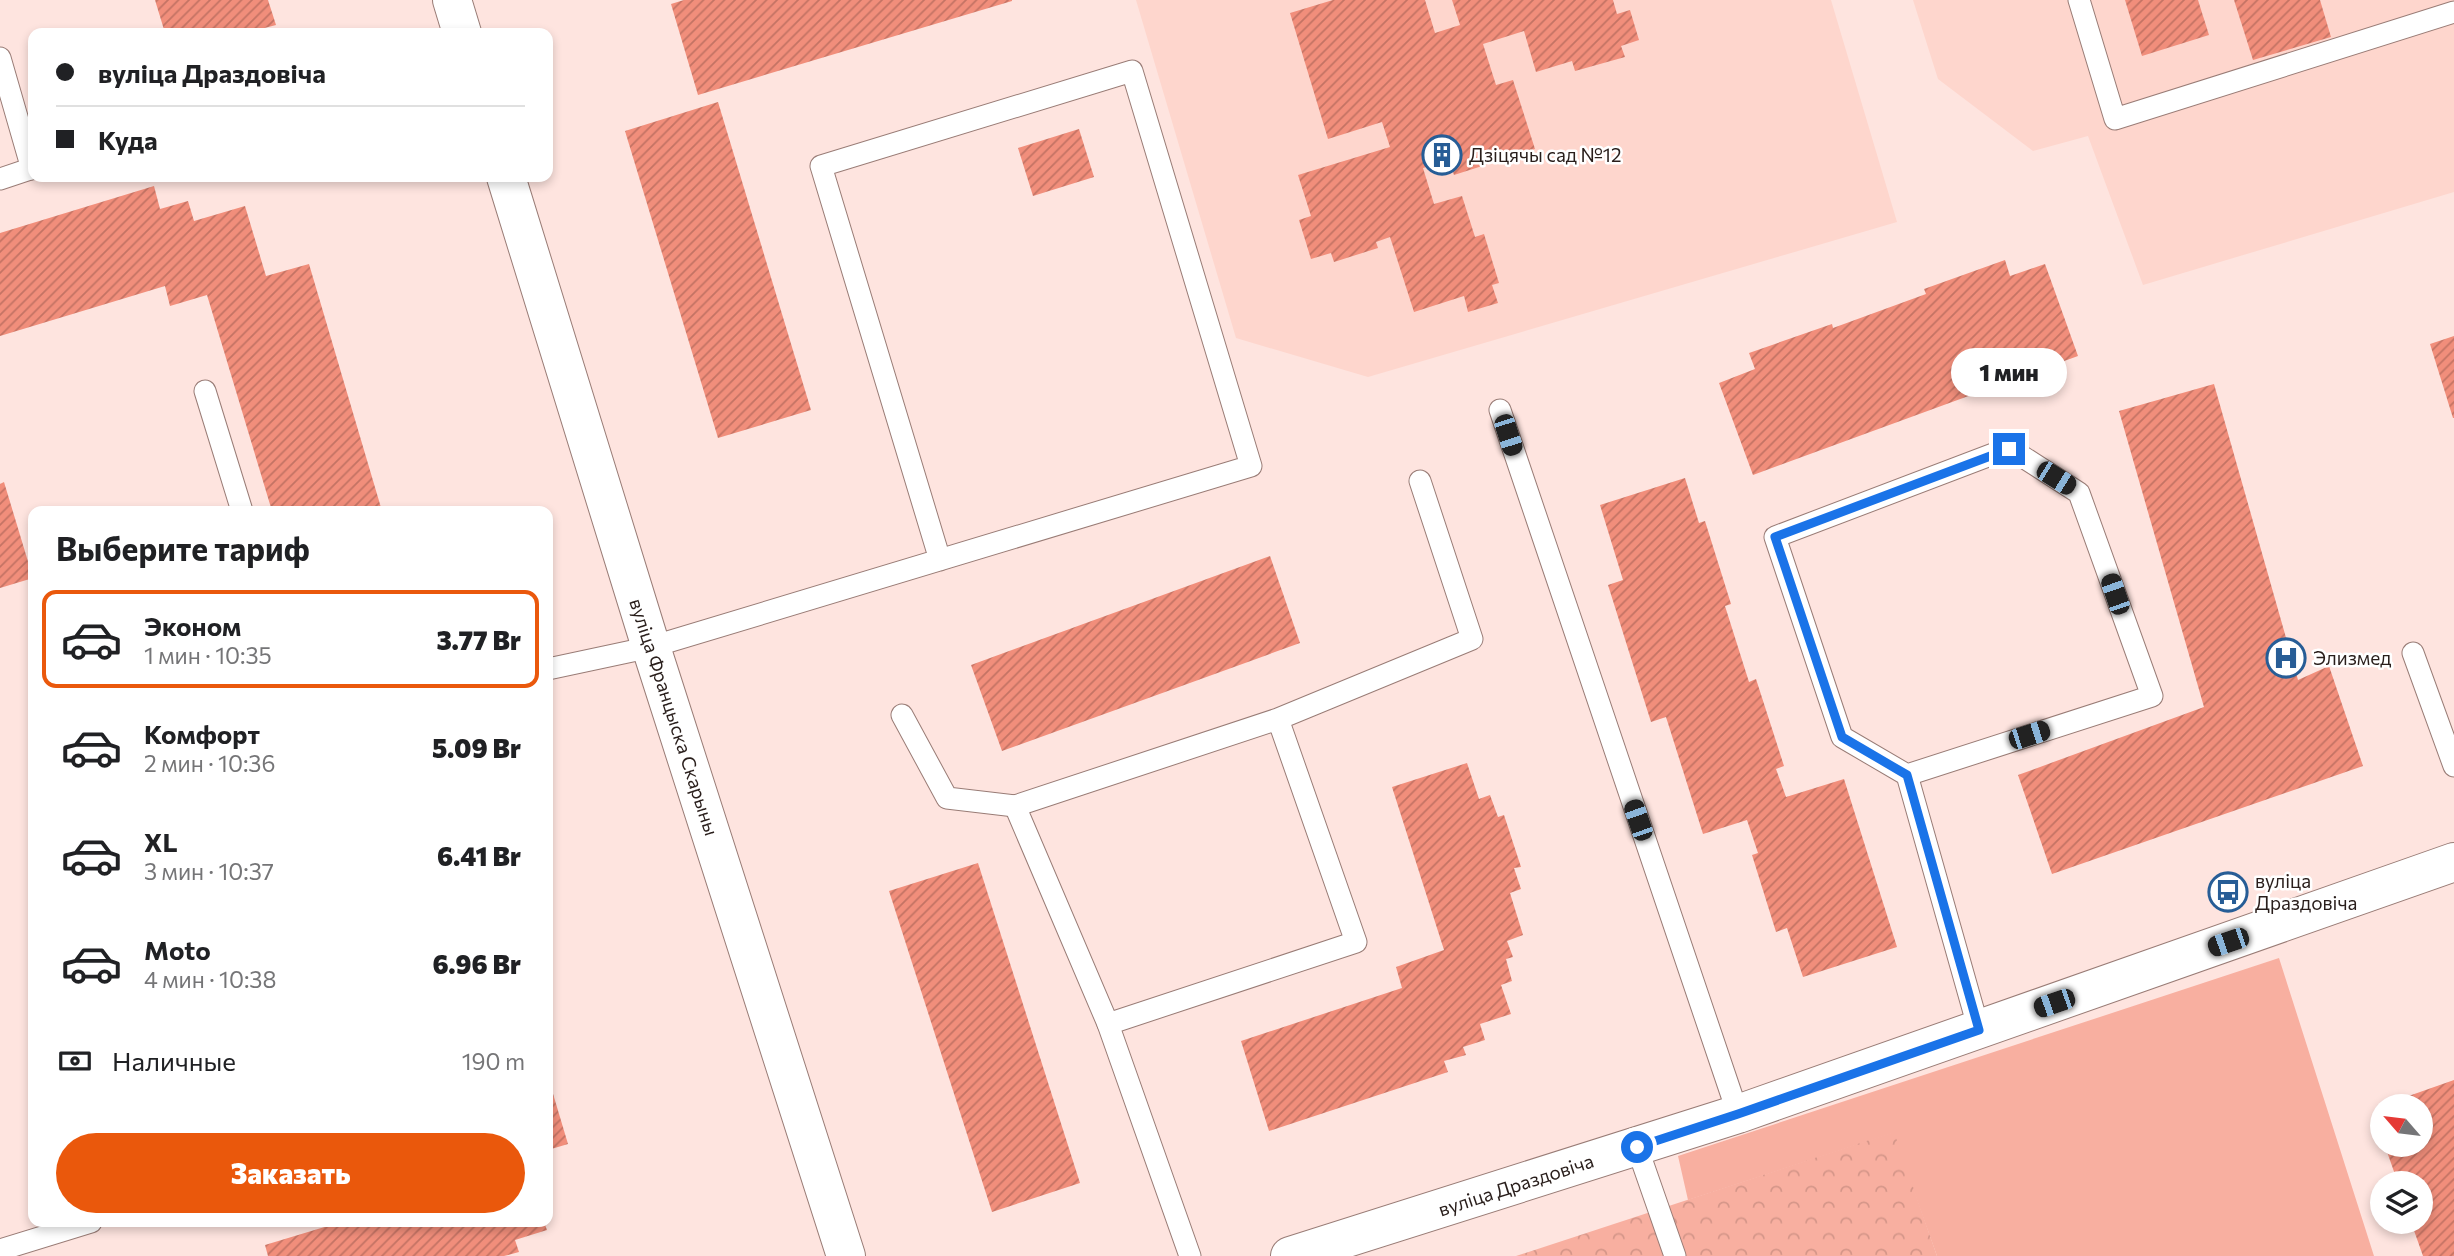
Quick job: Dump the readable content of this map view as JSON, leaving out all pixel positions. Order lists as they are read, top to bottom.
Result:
{
  "streets": {
    "street": ["вуліца Францыска Скарыны", "вуліца Драздовіча"]
  },
  "places": {
    "building": ["Дзіцячы сад №12"],
    "hospital": ["Элизмед"],
    "bus stop": ["вуліца Драздовіча"]
  },
  "north": "top left",
  "page": {
    "banner": ["вуліца Драздовіча", "Куда"],
    "bubble": "1 мин",
    "heading": "Выберите тариф",
    "list": [
      {
        "name": "Эконом",
        "note": "1 мин · 10:35",
        "value": "3.77 Br"
      },
      {
        "name": "Комфорт",
        "note": "2 мин · 10:36",
        "value": "5.09 Br"
      },
      {
        "name": "XL",
        "note": "3 мин · 10:37",
        "value": "6.41 Br"
      },
      {
        "name": "Moto",
        "note": "4 мин · 10:38",
        "value": "6.96 Br"
      }
    ],
    "pay": ["Наличные", "190 m"],
    "buttons": "Заказать"
  }
}
